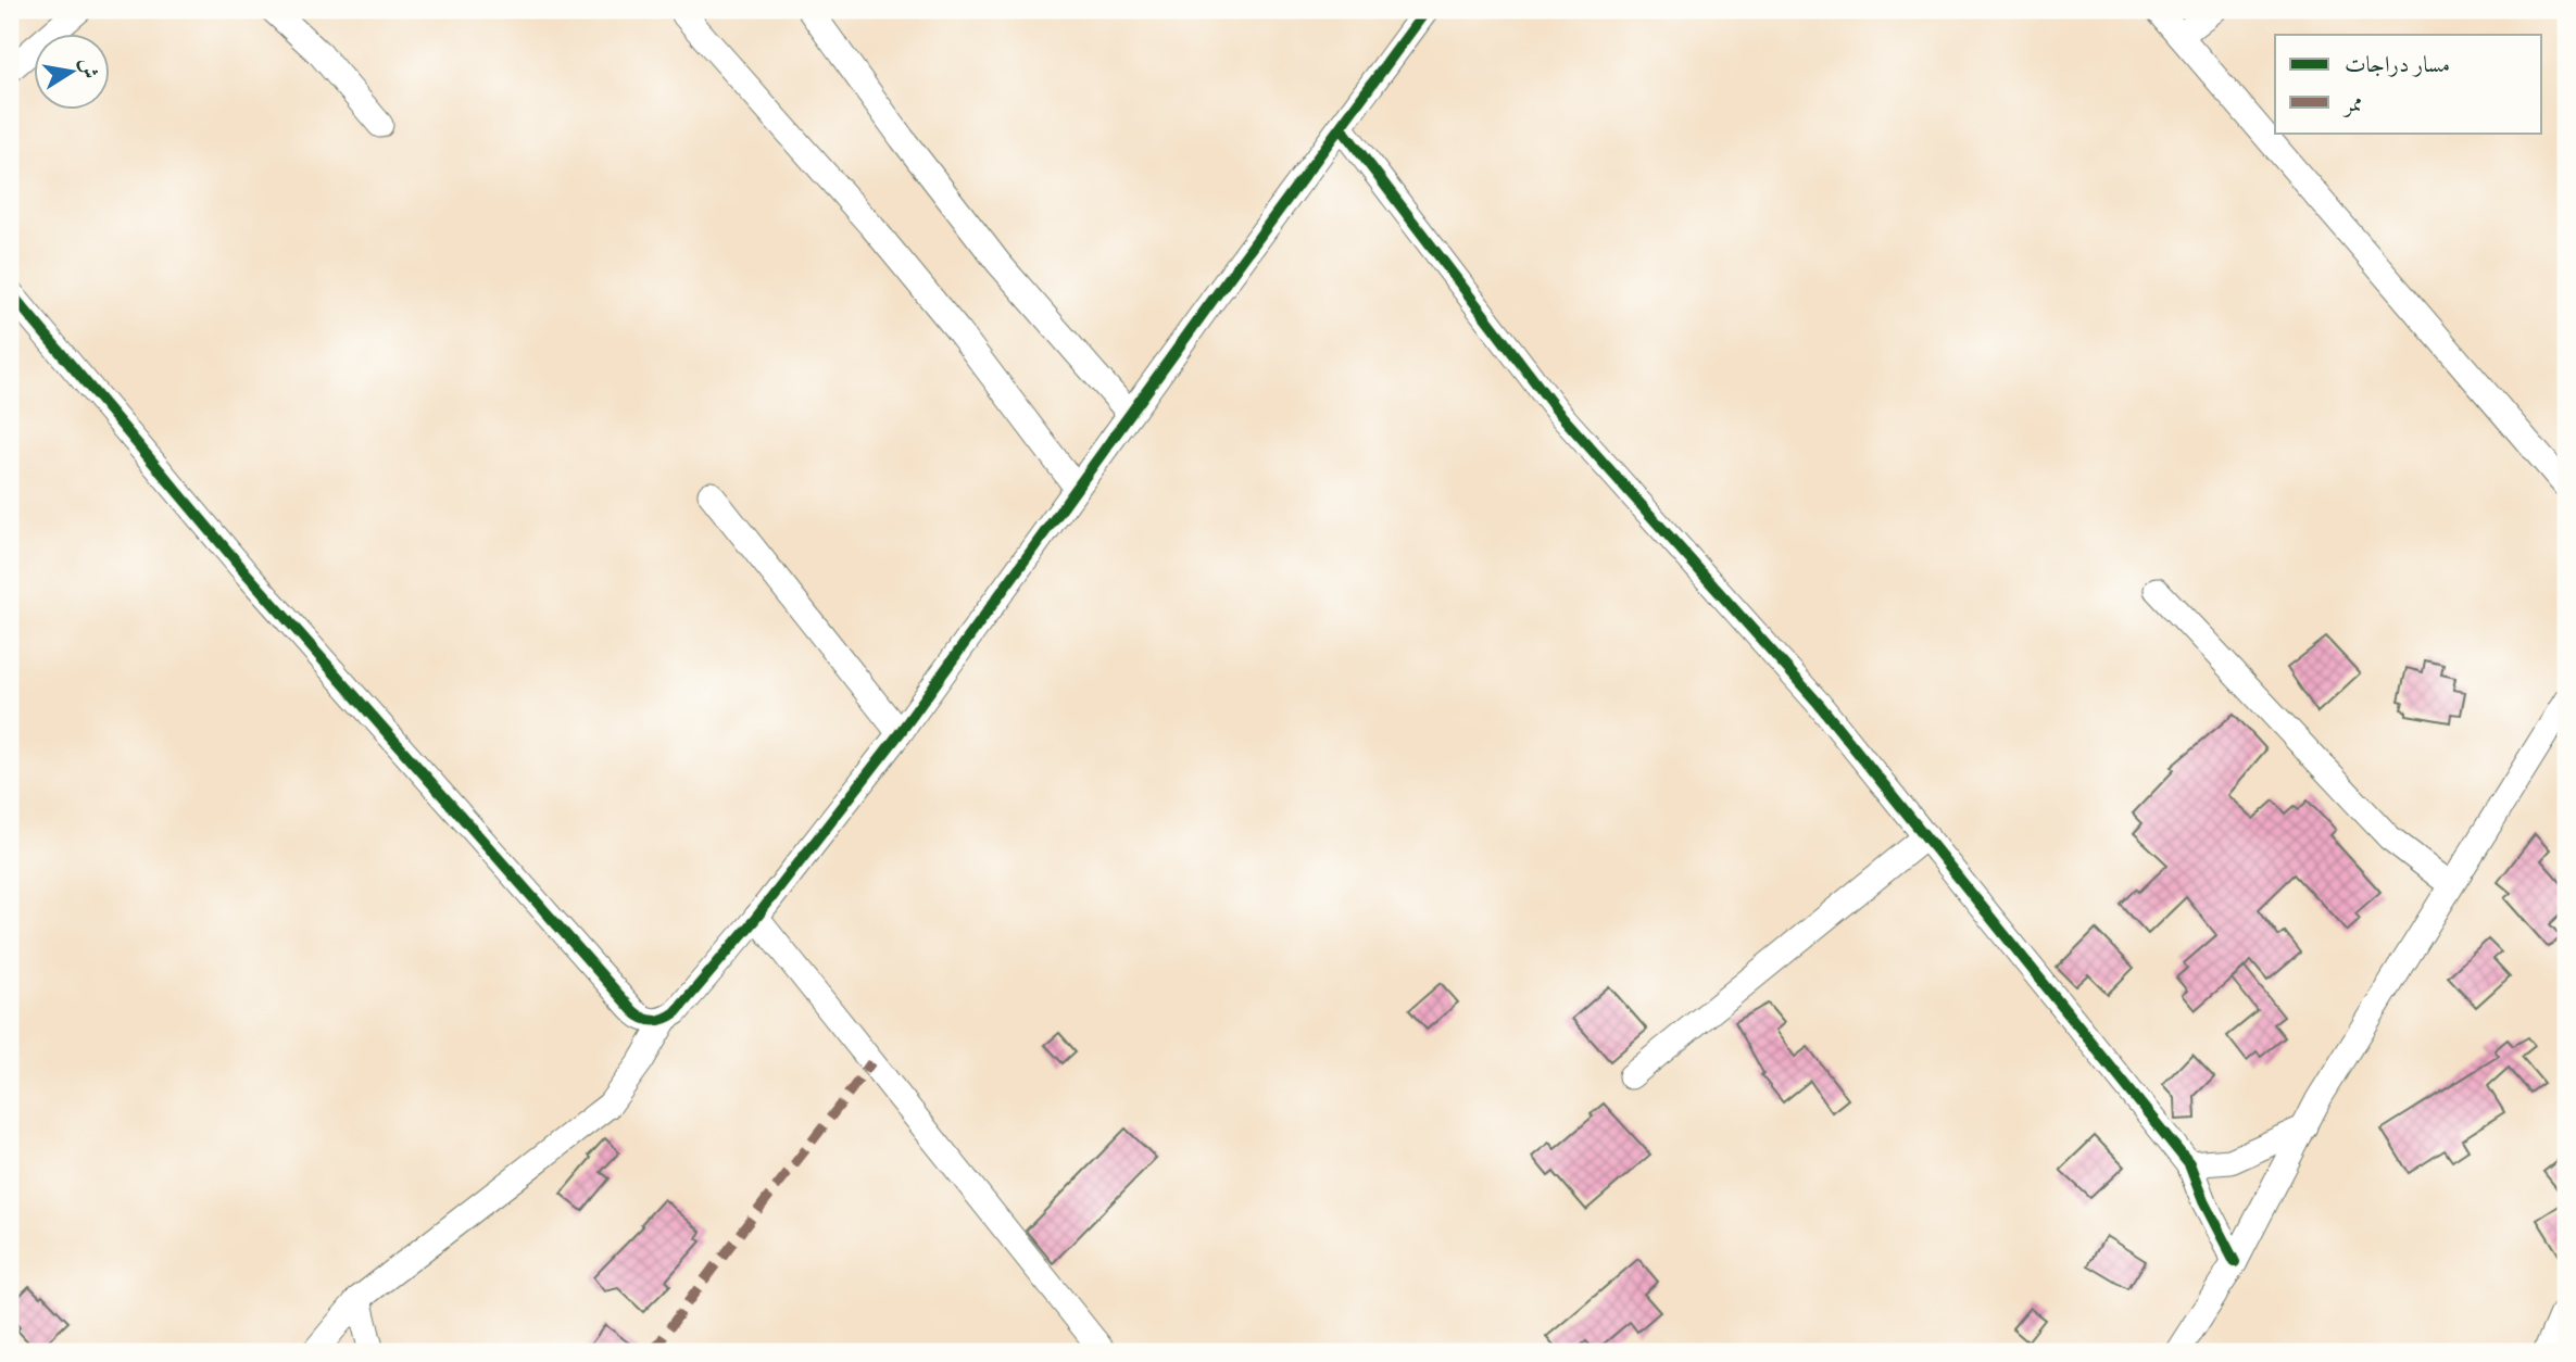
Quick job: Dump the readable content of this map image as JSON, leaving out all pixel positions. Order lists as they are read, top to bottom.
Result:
{
  "legend": ["مسار دراجات", "ممر"],
  "north": "right"
}
